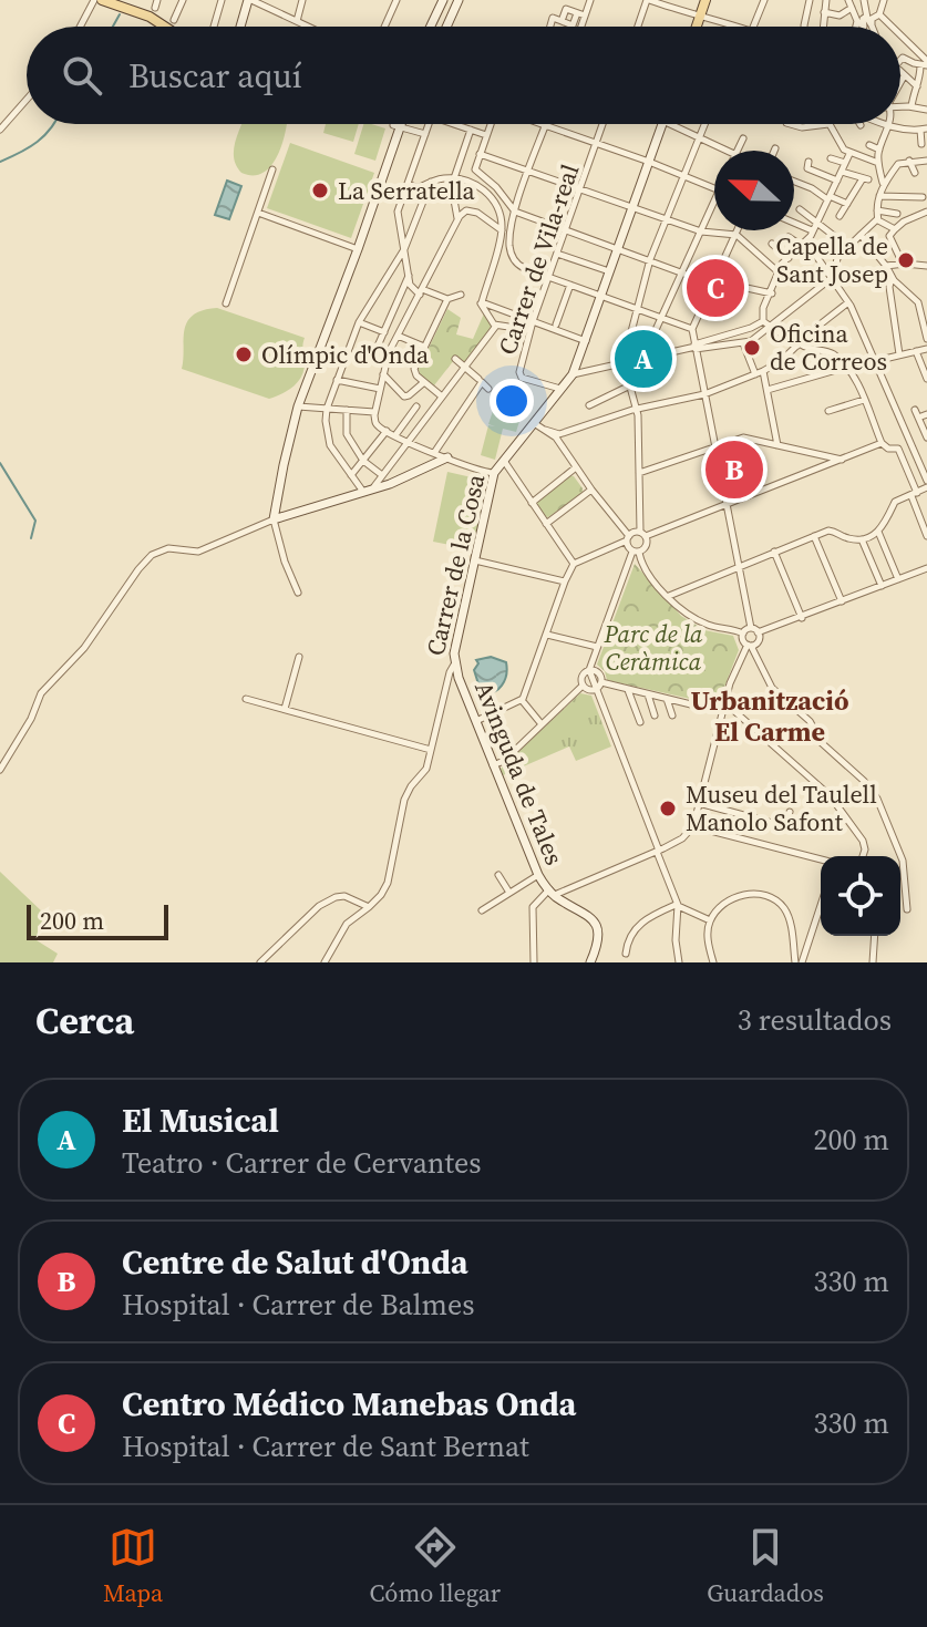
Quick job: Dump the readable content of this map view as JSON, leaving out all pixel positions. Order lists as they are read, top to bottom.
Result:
{
  "streets": {
    "main road": ["Carrer de la Cosa", "Avinguda de Tales"],
    "street": ["Carrer de Vila-real"]
  },
  "crossings": [
    ["Carrer de Vila-real", "Carrer de la Cosa"],
    ["Carrer de la Cosa", "Avinguda de Tales"]
  ],
  "districts": ["Urbanització El Carme"],
  "parks": ["Parc de la Ceràmica"],
  "places": [
    "La Serratella",
    "Capella de Sant Josep",
    "Oficina de Correos",
    "Olímpic d'Onda",
    "Museu del Taulell Manolo Safont"
  ],
  "scale_bar": "200 m",
  "north": "left",
  "page": {
    "search": "Buscar aquí",
    "pins": ["C", "A", "B"],
    "scale": "200 m",
    "heading": ["Cerca", "3 resultados"],
    "list": [
      {
        "mark": "A",
        "name": "El Musical",
        "note": "Teatro · Carrer de Cervantes",
        "value": "200 m"
      },
      {
        "mark": "B",
        "name": "Centre de Salut d'Onda",
        "note": "Hospital · Carrer de Balmes",
        "value": "330 m"
      },
      {
        "mark": "C",
        "name": "Centro Médico Manebas Onda",
        "note": "Hospital · Carrer de Sant Bernat",
        "value": "330 m"
      }
    ],
    "nav": ["Mapa", "Cómo llegar", "Guardados"]
  }
}
